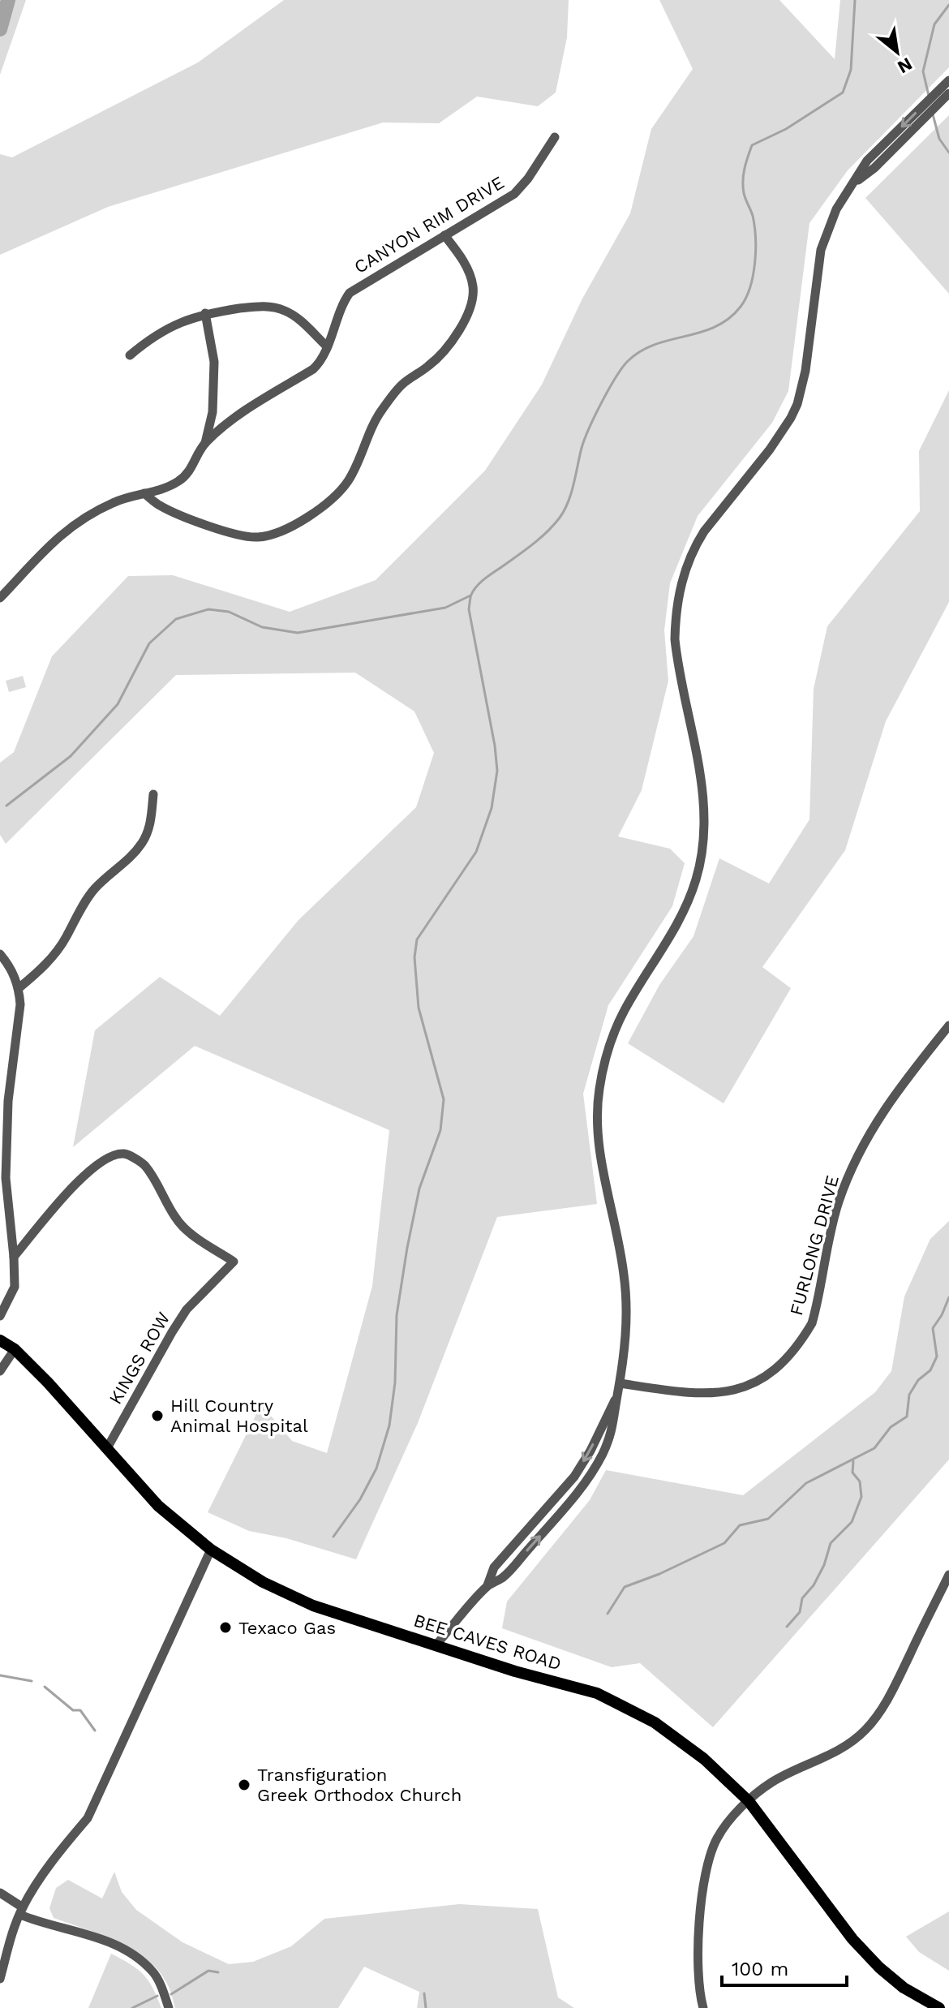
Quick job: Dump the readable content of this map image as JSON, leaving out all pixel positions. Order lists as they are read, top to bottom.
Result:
{
  "streets": {
    "main road": ["BEE CAVES ROAD"],
    "street": ["CANYON RIM DRIVE", "FURLONG DRIVE", "KINGS ROW"]
  },
  "crossings": [
    ["KINGS ROW", "BEE CAVES ROAD"]
  ],
  "places": ["Hill Country Animal Hospital", "Texaco Gas", "Transfiguration Greek Orthodox Church"],
  "scale_bar": "100 m",
  "north": "bottom right"
}
